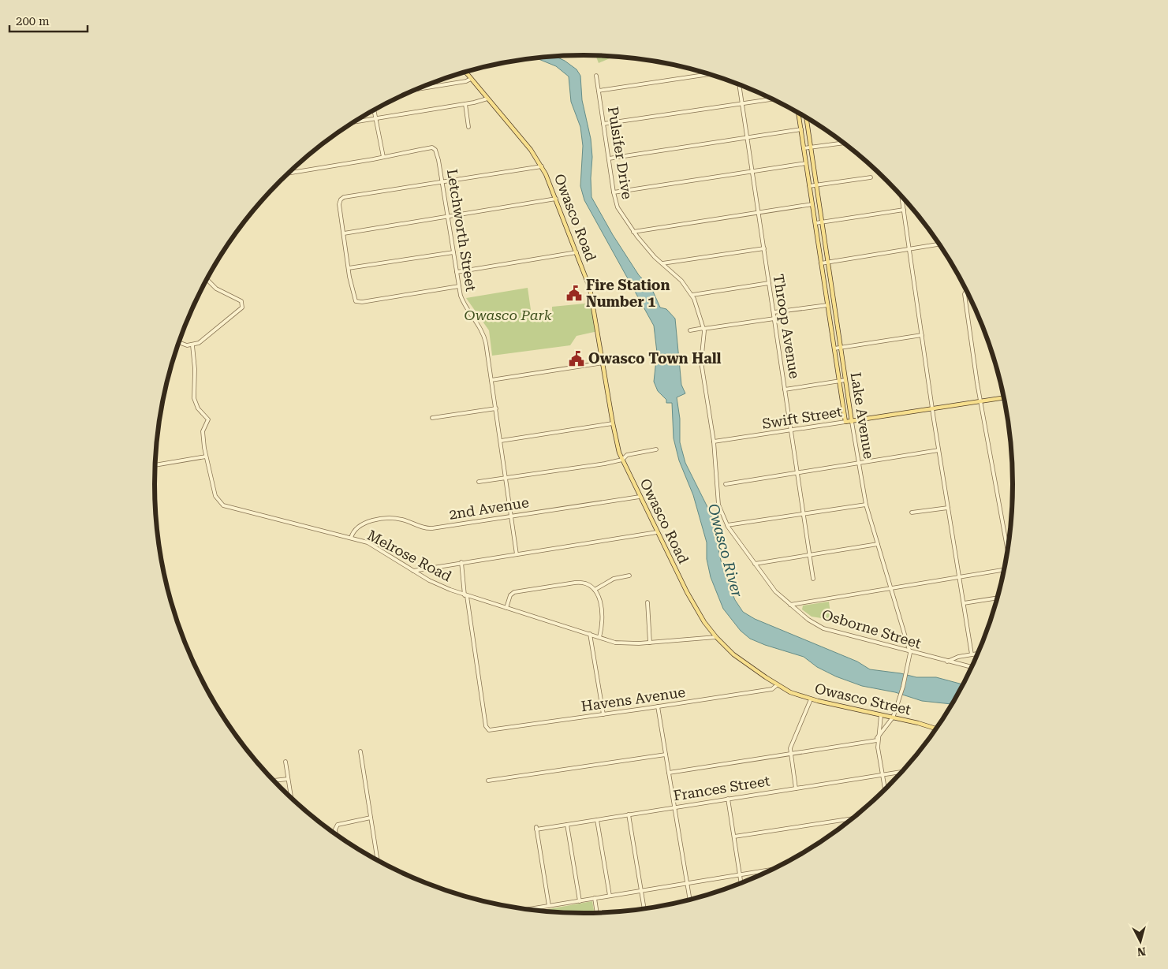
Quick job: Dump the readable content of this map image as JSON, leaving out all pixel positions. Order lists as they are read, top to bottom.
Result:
{
  "streets": {
    "main road": [
      "Owasco Road",
      "Lake Avenue",
      "Swift Street",
      "Owasco Street"
    ],
    "street": [
      "Pulsifer Drive",
      "Letchworth Street",
      "Throop Avenue",
      "2nd Avenue",
      "Melrose Road",
      "Osborne Street",
      "Havens Avenue",
      "Frances Street"
    ]
  },
  "crossings": [
    ["Pulsifer Drive", "Swift Street"],
    ["Pulsifer Drive", "Osborne Street"],
    ["Owasco Road", "2nd Avenue"],
    ["Owasco Road", "Melrose Road"],
    ["Owasco Road", "Havens Avenue"],
    ["Owasco Road", "Owasco Street"],
    ["Letchworth Street", "2nd Avenue"],
    ["Throop Avenue", "Swift Street"],
    ["Lake Avenue", "Swift Street"],
    ["Lake Avenue", "Osborne Street"],
    ["Lake Avenue", "Owasco Street"],
    ["2nd Avenue", "Melrose Road"],
    ["Melrose Road", "Havens Avenue"],
    ["Havens Avenue", "Owasco Street"]
  ],
  "water": ["Owasco River"],
  "parks": ["Owasco Park"],
  "places": {
    "public building": ["Fire Station Number 1", "Owasco Town Hall"]
  },
  "scale_bar": "200 m",
  "north": "bottom"
}
